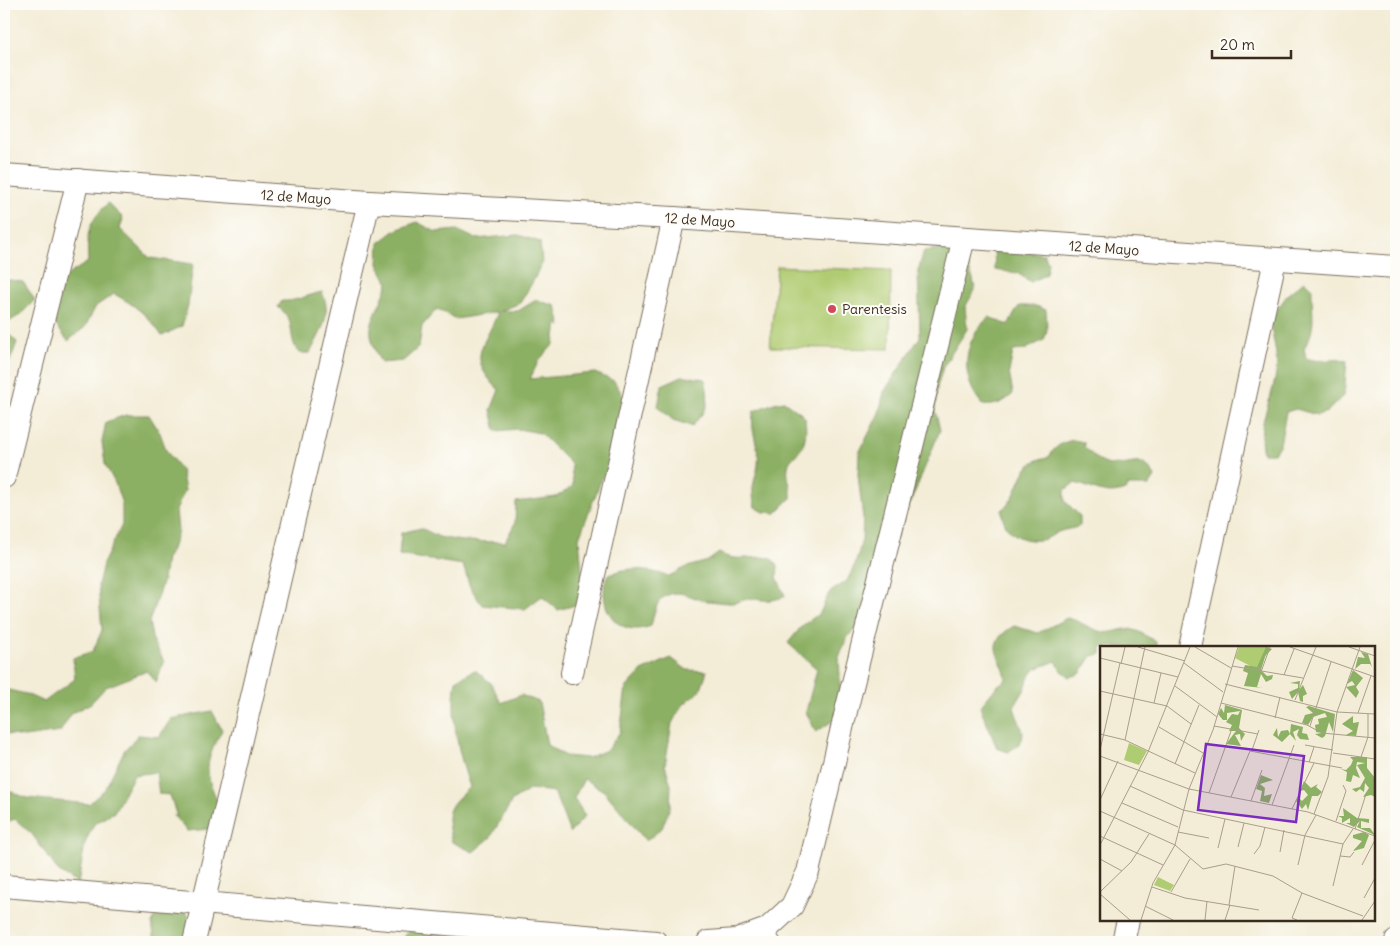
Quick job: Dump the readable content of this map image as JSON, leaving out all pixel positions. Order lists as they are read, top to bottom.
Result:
{
  "streets": {
    "street": ["12 de Mayo"]
  },
  "places": ["Parentesis"],
  "scale_bar": "20 m"
}
